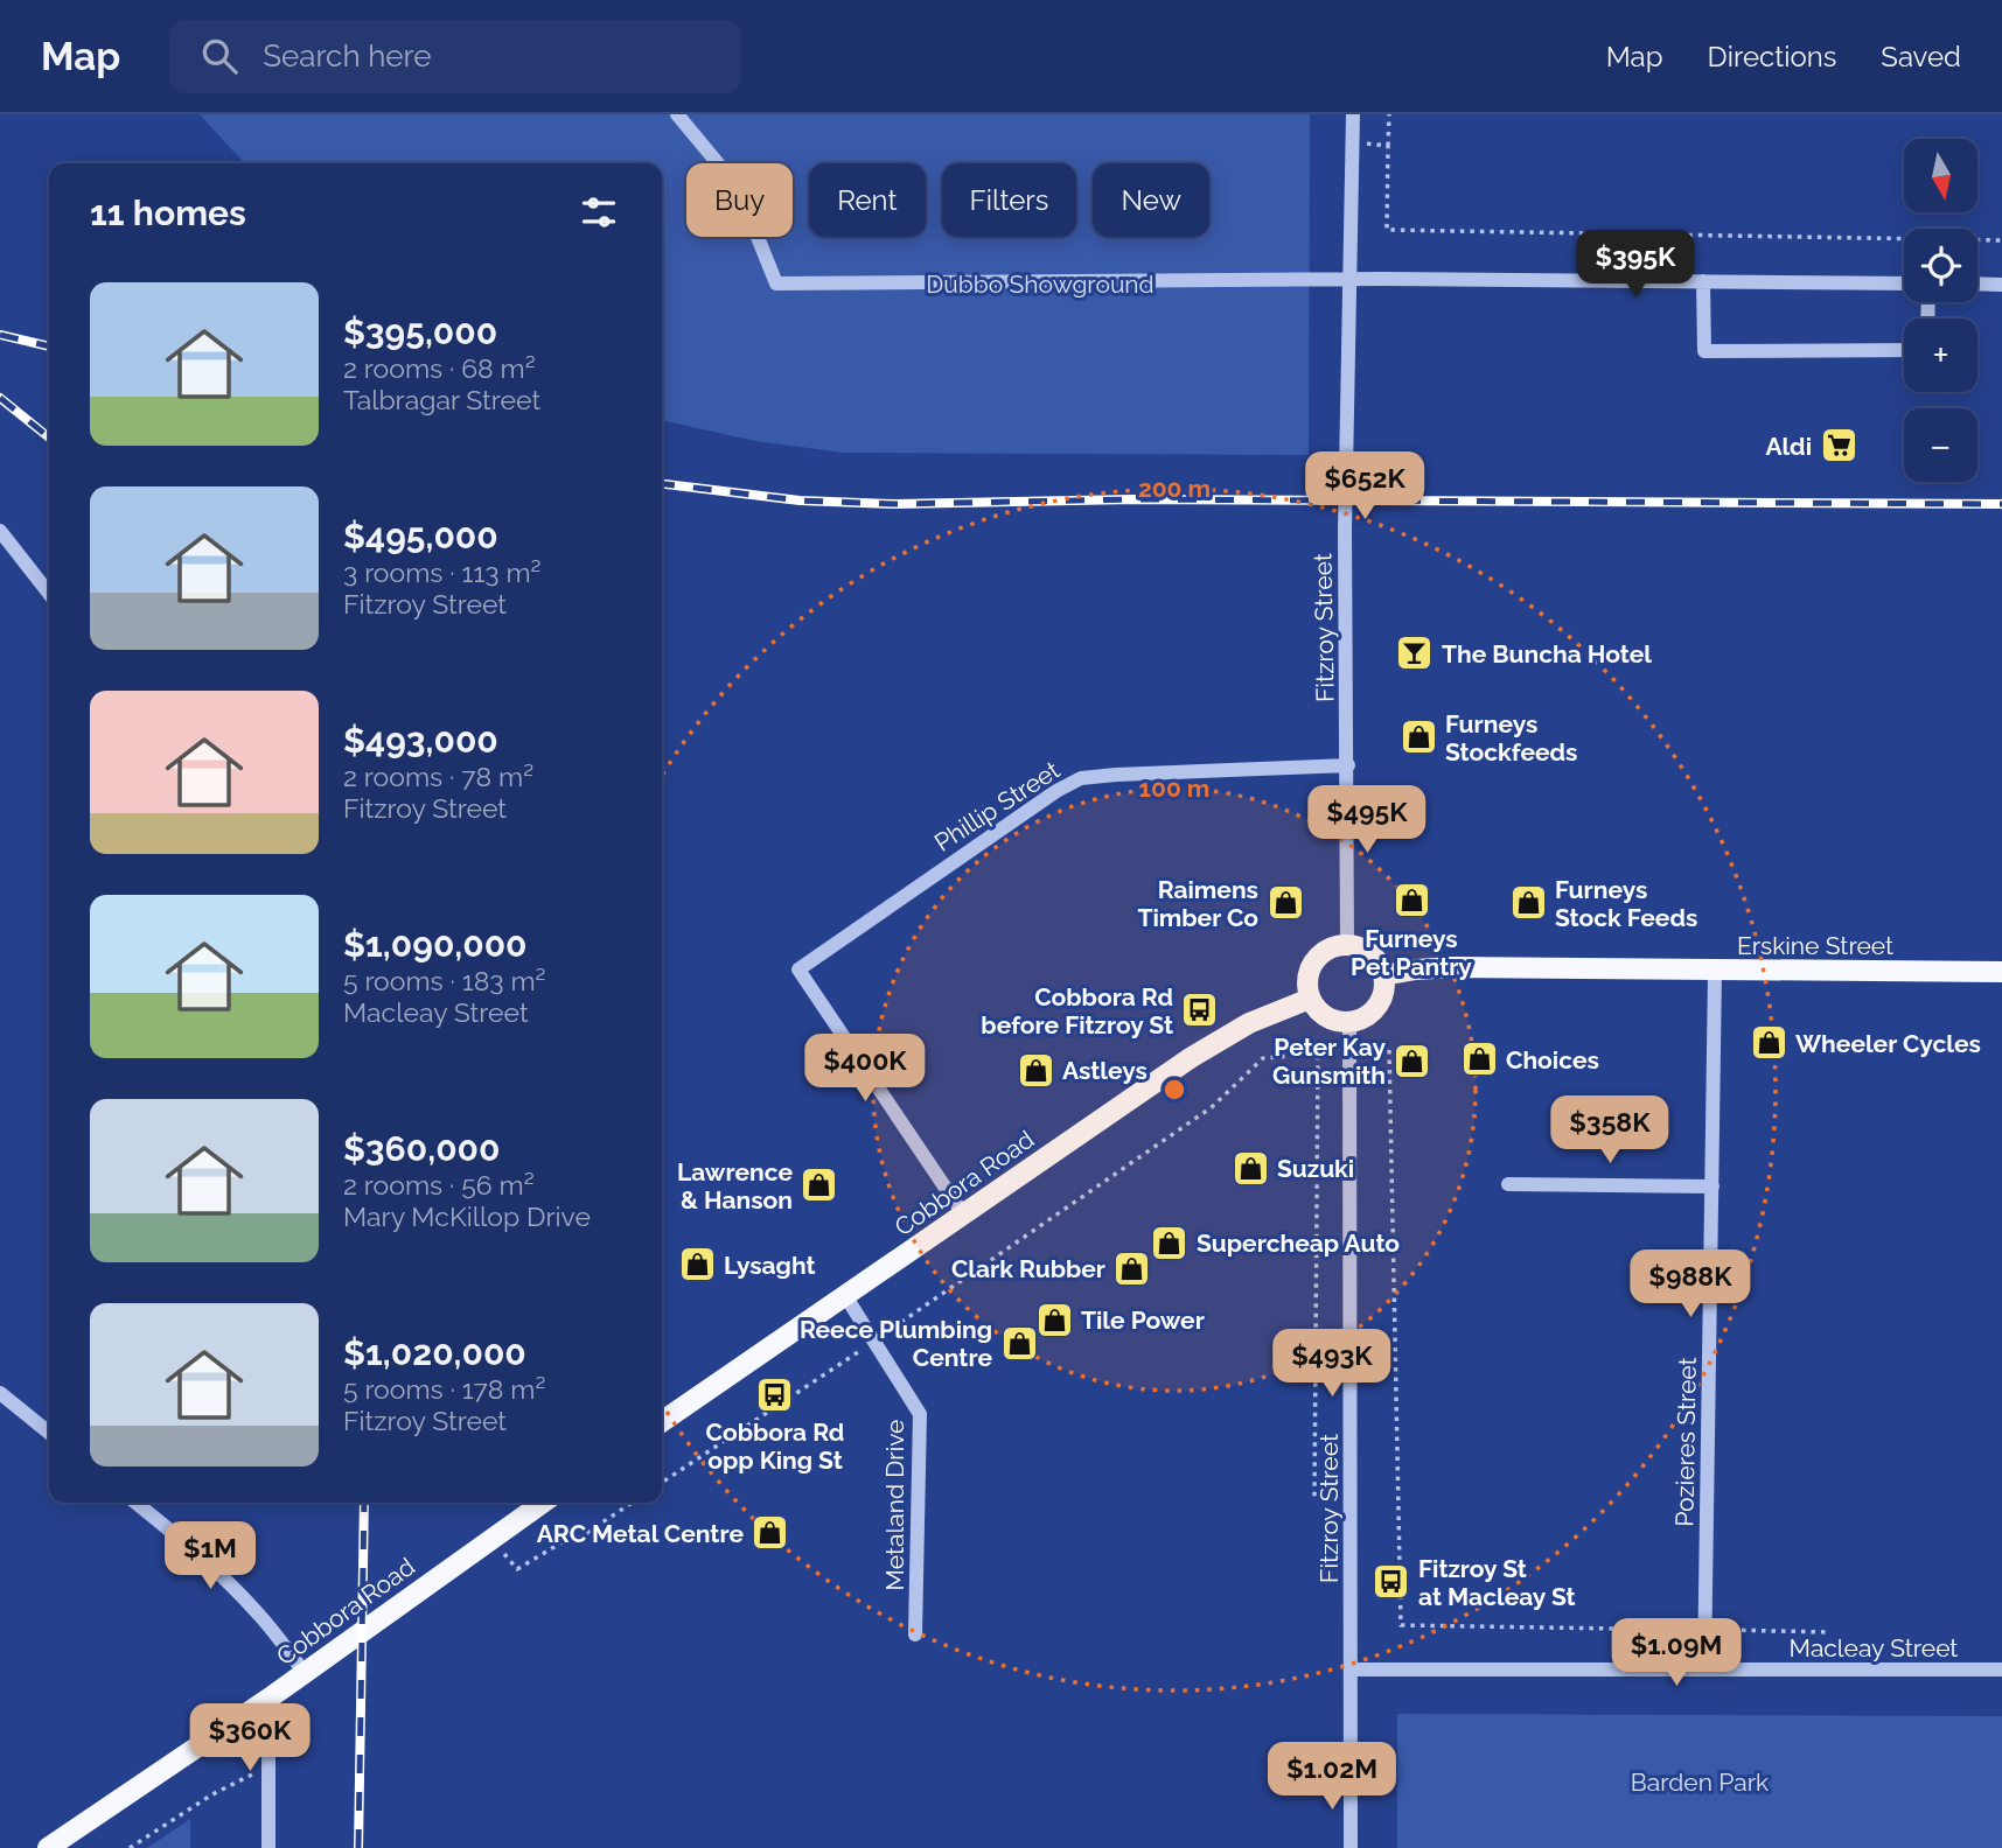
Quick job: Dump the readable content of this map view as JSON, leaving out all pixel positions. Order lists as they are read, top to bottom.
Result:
{
  "streets": {
    "main road": ["Erskine Street", "Cobbora Road"],
    "street": [
      "Fitzroy Street",
      "Phillip Street",
      "Pozieres Street",
      "Metaland Drive",
      "Macleay Street"
    ]
  },
  "crossings": [
    ["Fitzroy Street", "Phillip Street"],
    ["Fitzroy Street", "Erskine Street"],
    ["Fitzroy Street", "Cobbora Road"],
    ["Fitzroy Street", "Macleay Street"],
    ["Phillip Street", "Cobbora Road"],
    ["Erskine Street", "Cobbora Road"],
    ["Erskine Street", "Pozieres Street"],
    ["Cobbora Road", "Metaland Drive"],
    ["Pozieres Street", "Macleay Street"]
  ],
  "parks": ["Dubbo Showground", "Barden Park"],
  "places": {
    "supermarket": ["Aldi"],
    "bar": ["The Buncha Hotel"],
    "shop": [
      "Furneys Stockfeeds",
      "Furneys Pet Pantry",
      "Raimens Timber Co",
      "Furneys Stock Feeds",
      "Wheeler Cycles",
      "Choices",
      "Peter Kay Gunsmith",
      "Astleys",
      "Suzuki",
      "Lawrence & Hanson",
      "Supercheap Auto",
      "Lysaght",
      "Clark Rubber",
      "Tile Power",
      "Reece Plumbing Centre",
      "ARC Metal Centre"
    ],
    "bus stop": ["Cobbora Rd before Fitzroy St", "Cobbora Rd opp King St", "Fitzroy St at Macleay St"]
  },
  "north": "bottom",
  "page": {
    "header": "Map",
    "search": "Search here",
    "nav": ["Map", "Directions", "Saved"],
    "map_buttons": ["+", "−"],
    "chip": [
      "Buy",
      "Rent",
      "Filters",
      "New"
    ],
    "heading": "11 homes",
    "price": [
      "$395K",
      "$652K",
      "$495K",
      "$400K",
      "$358K",
      "$988K",
      "$493K",
      "$1M",
      "$1.09M",
      "$360K",
      "$1.02M"
    ],
    "list": [
      {
        "name": "$395,000",
        "note": "2 rooms · 68 m² · Talbragar Street"
      },
      {
        "name": "$495,000",
        "note": "3 rooms · 113 m² · Fitzroy Street"
      },
      {
        "name": "$493,000",
        "note": "2 rooms · 78 m² · Fitzroy Street"
      },
      {
        "name": "$1,090,000",
        "note": "5 rooms · 183 m² · Macleay Street"
      },
      {
        "name": "$360,000",
        "note": "2 rooms · 56 m² · Mary McKillop Drive"
      },
      {
        "name": "$1,020,000",
        "note": "5 rooms · 178 m² · Fitzroy Street"
      }
    ]
  },
  "rings": ["200 m", "100 m"]
}
